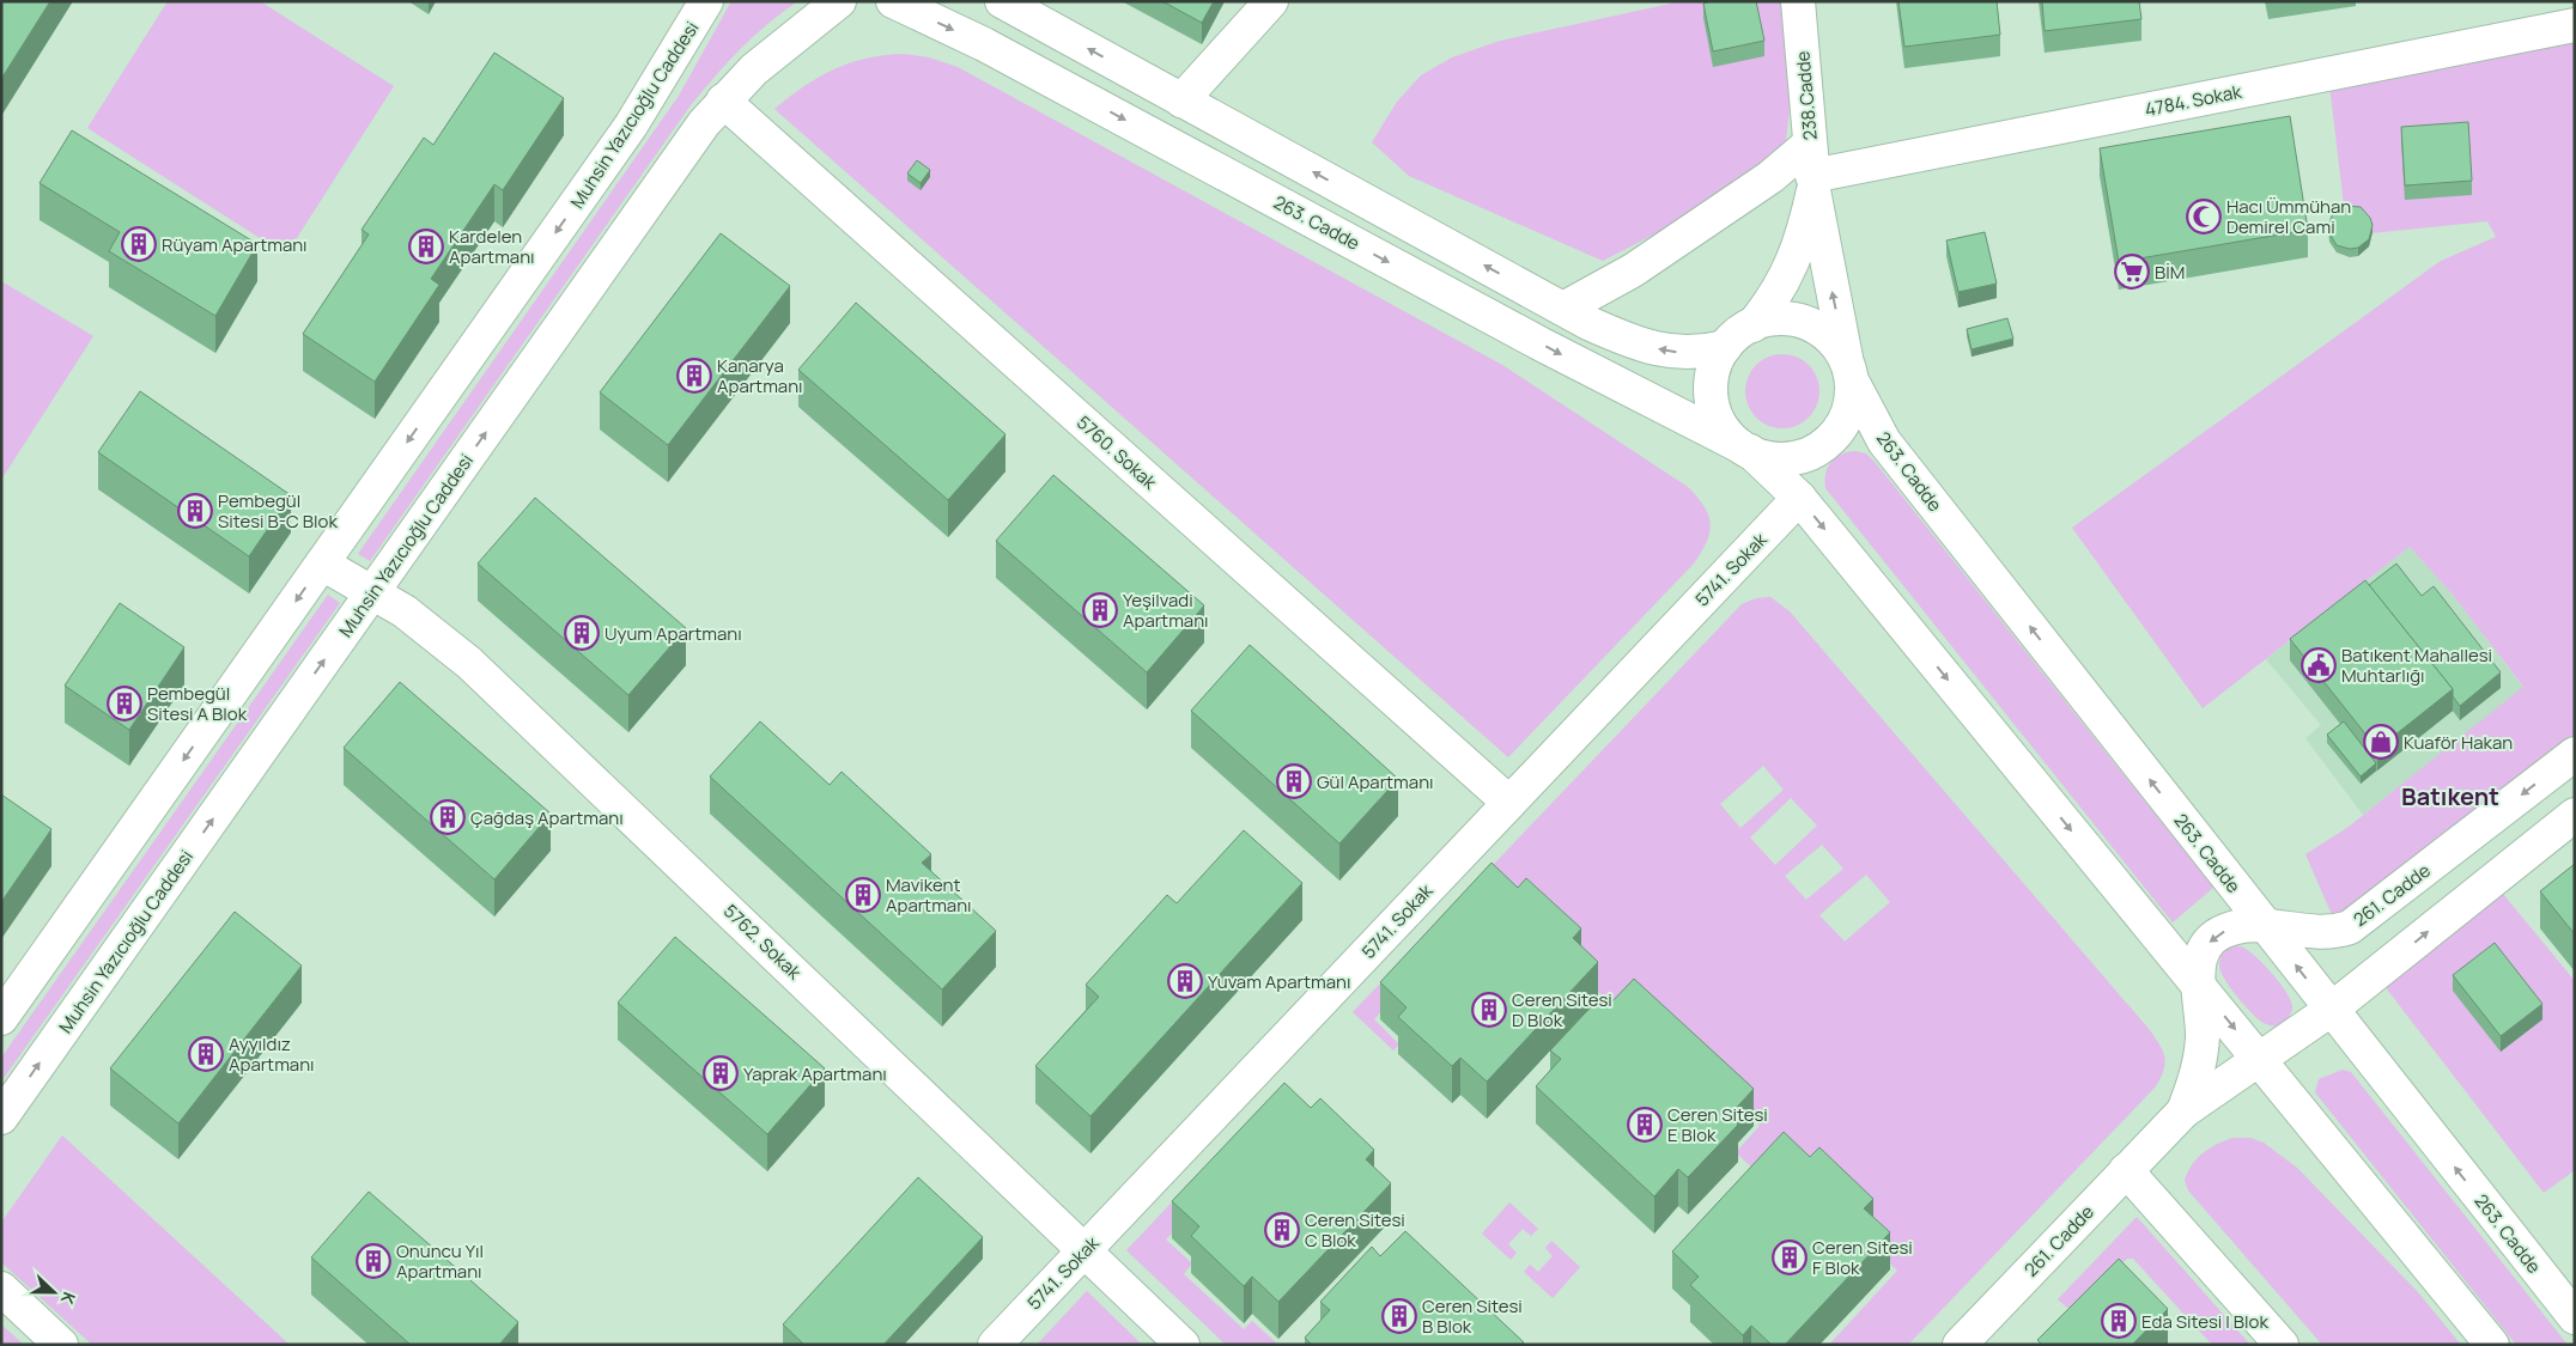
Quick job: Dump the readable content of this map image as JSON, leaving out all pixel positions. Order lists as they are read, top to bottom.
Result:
{
  "streets": {
    "main road": [
      "238.Cadde",
      "4784. Sokak",
      "Muhsin Yazıcıoğlu Caddesi",
      "263. Cadde",
      "5760. Sokak",
      "5741. Sokak",
      "261. Cadde",
      "5762. Sokak"
    ]
  },
  "crossings": [
    ["238.Cadde", "4784. Sokak"],
    ["Muhsin Yazıcıoğlu Caddesi", "5760. Sokak"],
    ["Muhsin Yazıcıoğlu Caddesi", "5762. Sokak"],
    ["263. Cadde", "5741. Sokak"],
    ["263. Cadde", "261. Cadde"],
    ["5760. Sokak", "5741. Sokak"],
    ["5741. Sokak", "5762. Sokak"]
  ],
  "districts": ["Batıkent"],
  "places": {
    "mosque": ["Hacı Ümmühan Demirel Cami"],
    "building": [
      "Rüyam Apartmanı",
      "Kardelen Apartmanı",
      "Kanarya Apartmanı",
      "Pembegül Sitesi B-C Blok",
      "Yeşilvadi Apartmanı",
      "Uyum Apartmanı",
      "Pembegül Sitesi A Blok",
      "Gül Apartmanı",
      "Çağdaş Apartmanı",
      "Mavikent Apartmanı",
      "Yuvam Apartmanı",
      "Ceren Sitesi D Blok",
      "Ayyıldız Apartmanı",
      "Yaprak Apartmanı",
      "Ceren Sitesi E Blok",
      "Ceren Sitesi C Blok",
      "Ceren Sitesi F Blok",
      "Onuncu Yıl Apartmanı",
      "Ceren Sitesi B Blok",
      "Eda Sitesi I Blok"
    ],
    "supermarket": ["BİM"],
    "public building": ["Batıkent Mahallesi Muhtarlığı"],
    "shop": ["Kuaför Hakan"]
  },
  "north": "right"
}
